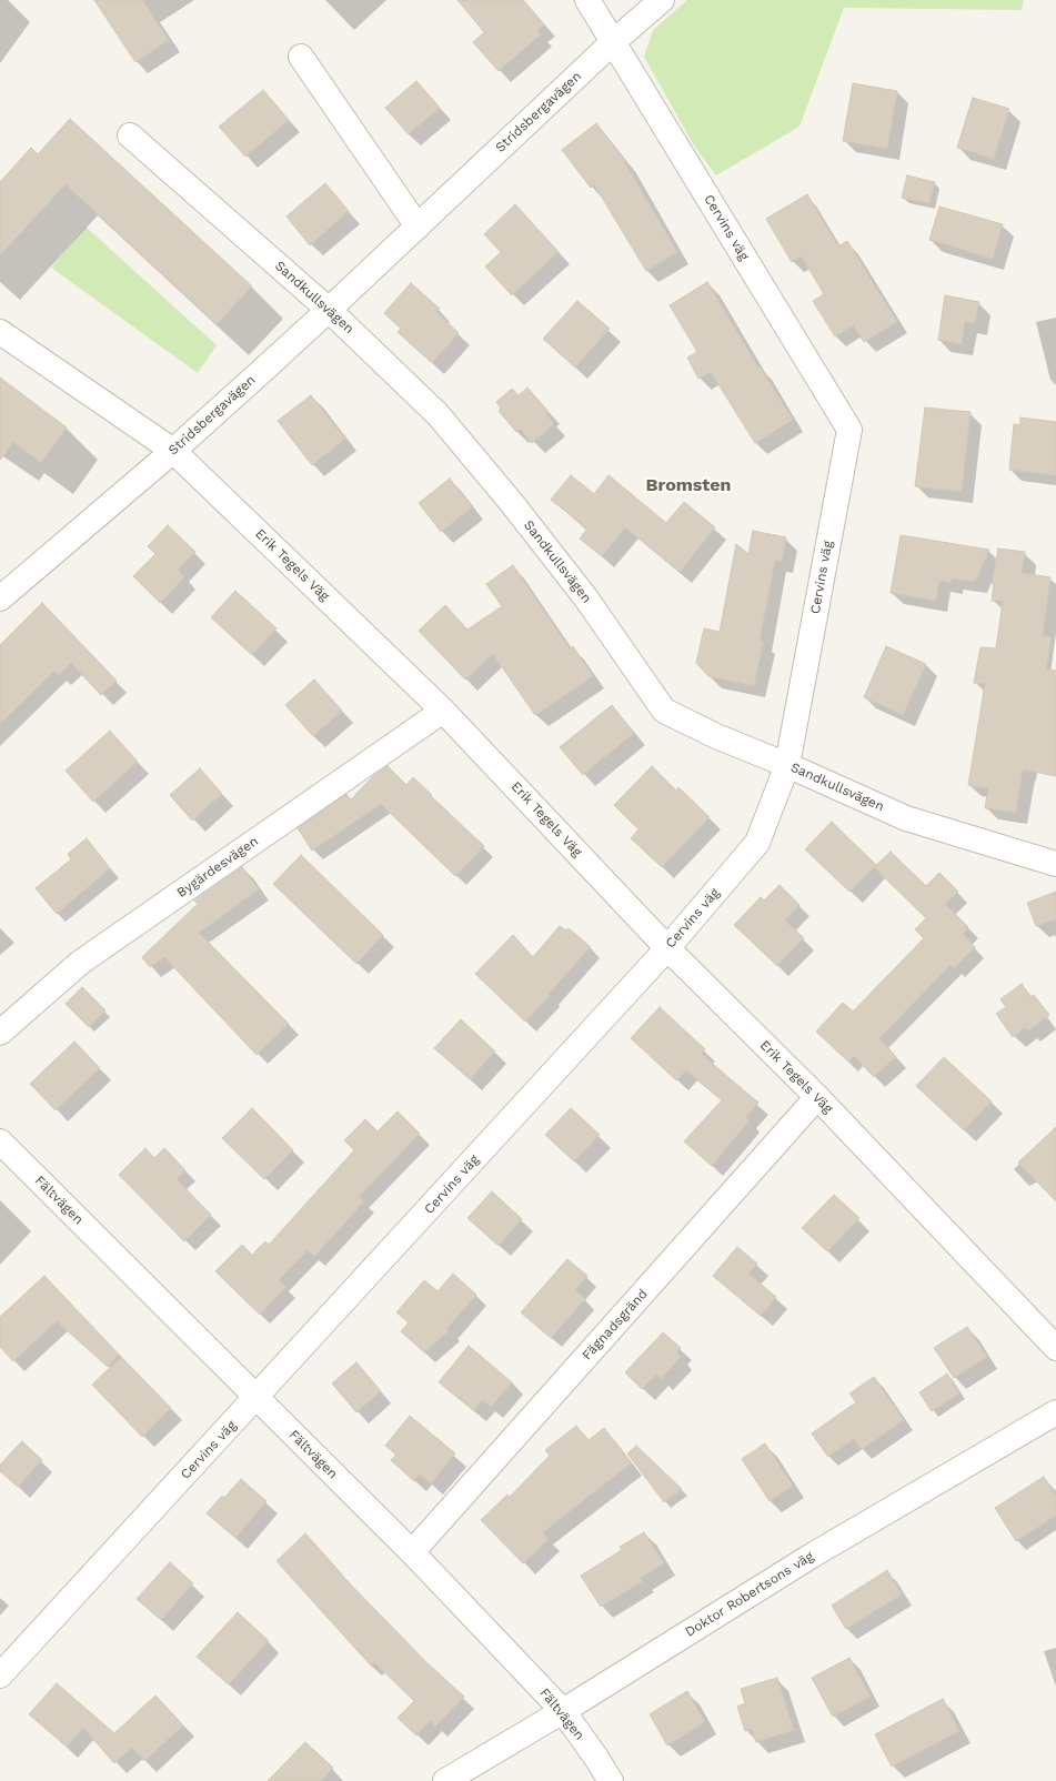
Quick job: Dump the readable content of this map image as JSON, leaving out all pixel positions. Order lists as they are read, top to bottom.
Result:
{
  "streets": {
    "street": [
      "Stridsbergavägen",
      "Cervins väg",
      "Sandkullsvägen",
      "Erik Tegels Väg",
      "Bygärdesvägen",
      "Fältvägen",
      "Fägnadsgränd",
      "Doktor Robertsons väg"
    ]
  },
  "crossings": [
    ["Stridsbergavägen", "Cervins väg"],
    ["Stridsbergavägen", "Sandkullsvägen"],
    ["Stridsbergavägen", "Erik Tegels Väg"],
    ["Cervins väg", "Sandkullsvägen"],
    ["Cervins väg", "Erik Tegels Väg"],
    ["Cervins väg", "Fältvägen"],
    ["Erik Tegels Väg", "Bygärdesvägen"],
    ["Erik Tegels Väg", "Fägnadsgränd"],
    ["Fältvägen", "Fägnadsgränd"],
    ["Fältvägen", "Doktor Robertsons väg"]
  ],
  "districts": ["Bromsten"]
}
